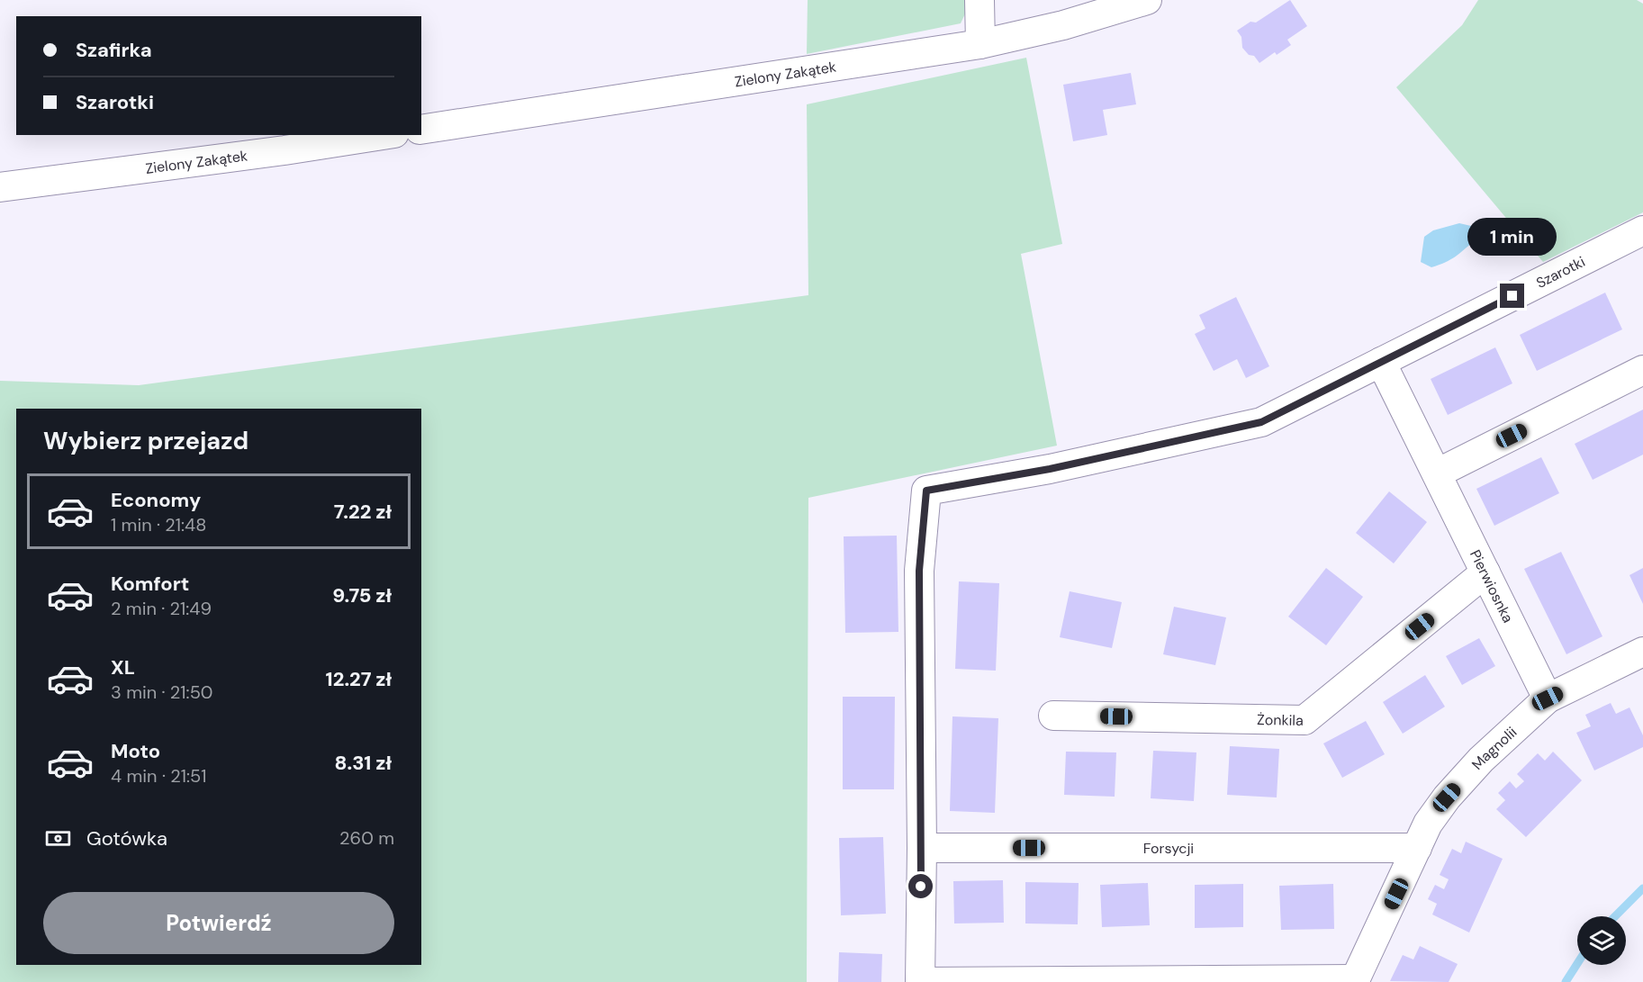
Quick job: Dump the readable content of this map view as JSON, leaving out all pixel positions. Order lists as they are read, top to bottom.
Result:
{
  "streets": {
    "street": [
      "Zielony Zakątek",
      "Szarotki",
      "Pierwiosnka",
      "Żonkila",
      "Magnolii",
      "Forsycji"
    ]
  },
  "crossings": [
    ["Szarotki", "Pierwiosnka"],
    ["Szarotki", "Forsycji"],
    ["Pierwiosnka", "Żonkila"],
    ["Pierwiosnka", "Magnolii"],
    ["Magnolii", "Forsycji"]
  ],
  "page": {
    "banner": ["Szafirka", "Szarotki"],
    "bubble": "1 min",
    "heading": "Wybierz przejazd",
    "list": [
      {
        "name": "Economy",
        "note": "1 min · 21:48",
        "value": "7.22 zł"
      },
      {
        "name": "Komfort",
        "note": "2 min · 21:49",
        "value": "9.75 zł"
      },
      {
        "name": "XL",
        "note": "3 min · 21:50",
        "value": "12.27 zł"
      },
      {
        "name": "Moto",
        "note": "4 min · 21:51",
        "value": "8.31 zł"
      }
    ],
    "pay": ["Gotówka", "260 m"],
    "buttons": "Potwierdź"
  }
}
